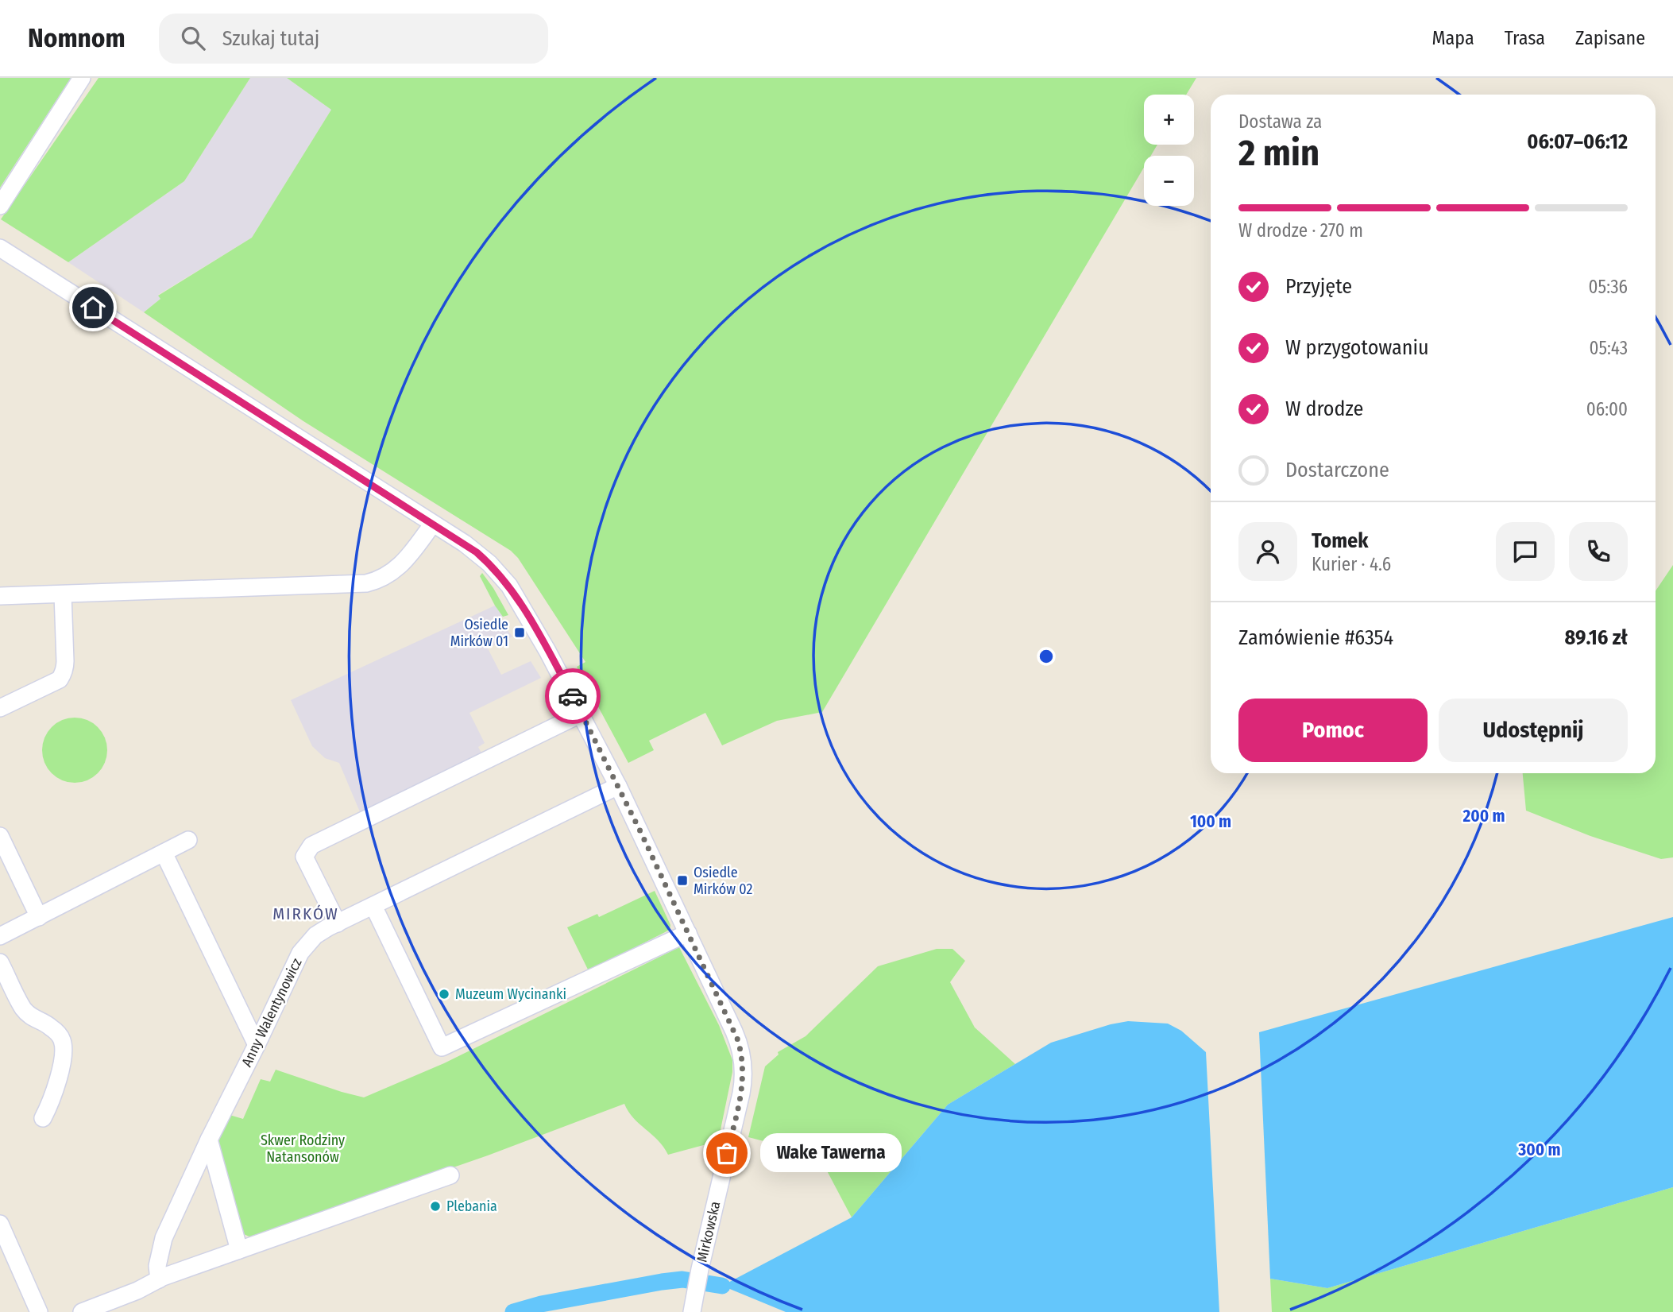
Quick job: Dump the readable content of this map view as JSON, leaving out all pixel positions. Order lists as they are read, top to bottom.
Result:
{
  "streets": {
    "street": ["Anny Walentynowicz", "Mirkowska"]
  },
  "crossings": [
    ["Anny Walentynowicz", "Mirkowska"]
  ],
  "districts": ["MIRKÓW"],
  "parks": ["Skwer Rodziny Natansonów"],
  "places": {
    "transit": ["Osiedle Mirków 01", "Osiedle Mirków 02"],
    "other": ["Muzeum Wycinanki", "Wake Tawerna", "Plebania"]
  },
  "page": {
    "header": "Nomnom",
    "search": "Szukaj tutaj",
    "nav": ["Mapa", "Trasa", "Zapisane"],
    "map_buttons": ["+", "−"],
    "heading": ["2 min", "Dostawa za", "06:07–06:12"],
    "panel": [
      "Tomek",
      "Kurier · 4.6",
      "Zamówienie #6354",
      "89.16 zł"
    ],
    "bar": "W drodze · 270 m",
    "list": [
      ["Przyjęte", "05:36"],
      ["W przygotowaniu", "05:43"],
      ["W drodze", "06:00"],
      "Dostarczone"
    ],
    "buttons": ["Pomoc", "Udostępnij"],
    "bubble": "Wake Tawerna"
  },
  "rings": ["200 m", "100 m", "300 m"]
}
